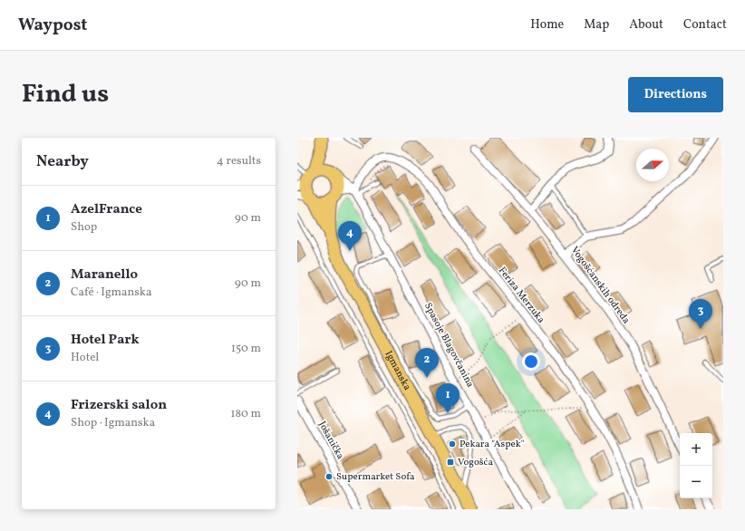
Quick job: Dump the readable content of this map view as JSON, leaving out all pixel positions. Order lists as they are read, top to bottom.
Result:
{
  "streets": {
    "main road": ["Igmanska"],
    "street": [
      "Vogošćanskih odreda",
      "Feriza Merzuka",
      "Spasoje Blagovčanina",
      "Jošanička"
    ]
  },
  "places": {
    "other": ["Pekara \"Aspek\"", "Supermarket Sofa"],
    "transit": ["Vogošća"]
  },
  "north": "right",
  "page": {
    "header": "Waypost",
    "nav": [
      "Home",
      "Map",
      "About",
      "Contact"
    ],
    "title": "Find us",
    "buttons": "Directions",
    "heading": ["Nearby", "4 results"],
    "list": [
      {
        "mark": "1",
        "name": "AzelFrance",
        "note": "Shop",
        "value": "90 m"
      },
      {
        "mark": "2",
        "name": "Maranello",
        "note": "Café · Igmanska",
        "value": "90 m"
      },
      {
        "mark": "3",
        "name": "Hotel Park",
        "note": "Hotel",
        "value": "150 m"
      },
      {
        "mark": "4",
        "name": "Frizerski salon",
        "note": "Shop · Igmanska",
        "value": "180 m"
      }
    ],
    "pins": [
      "4",
      "3",
      "2",
      "1"
    ],
    "map_buttons": ["+", "−"]
  }
}
